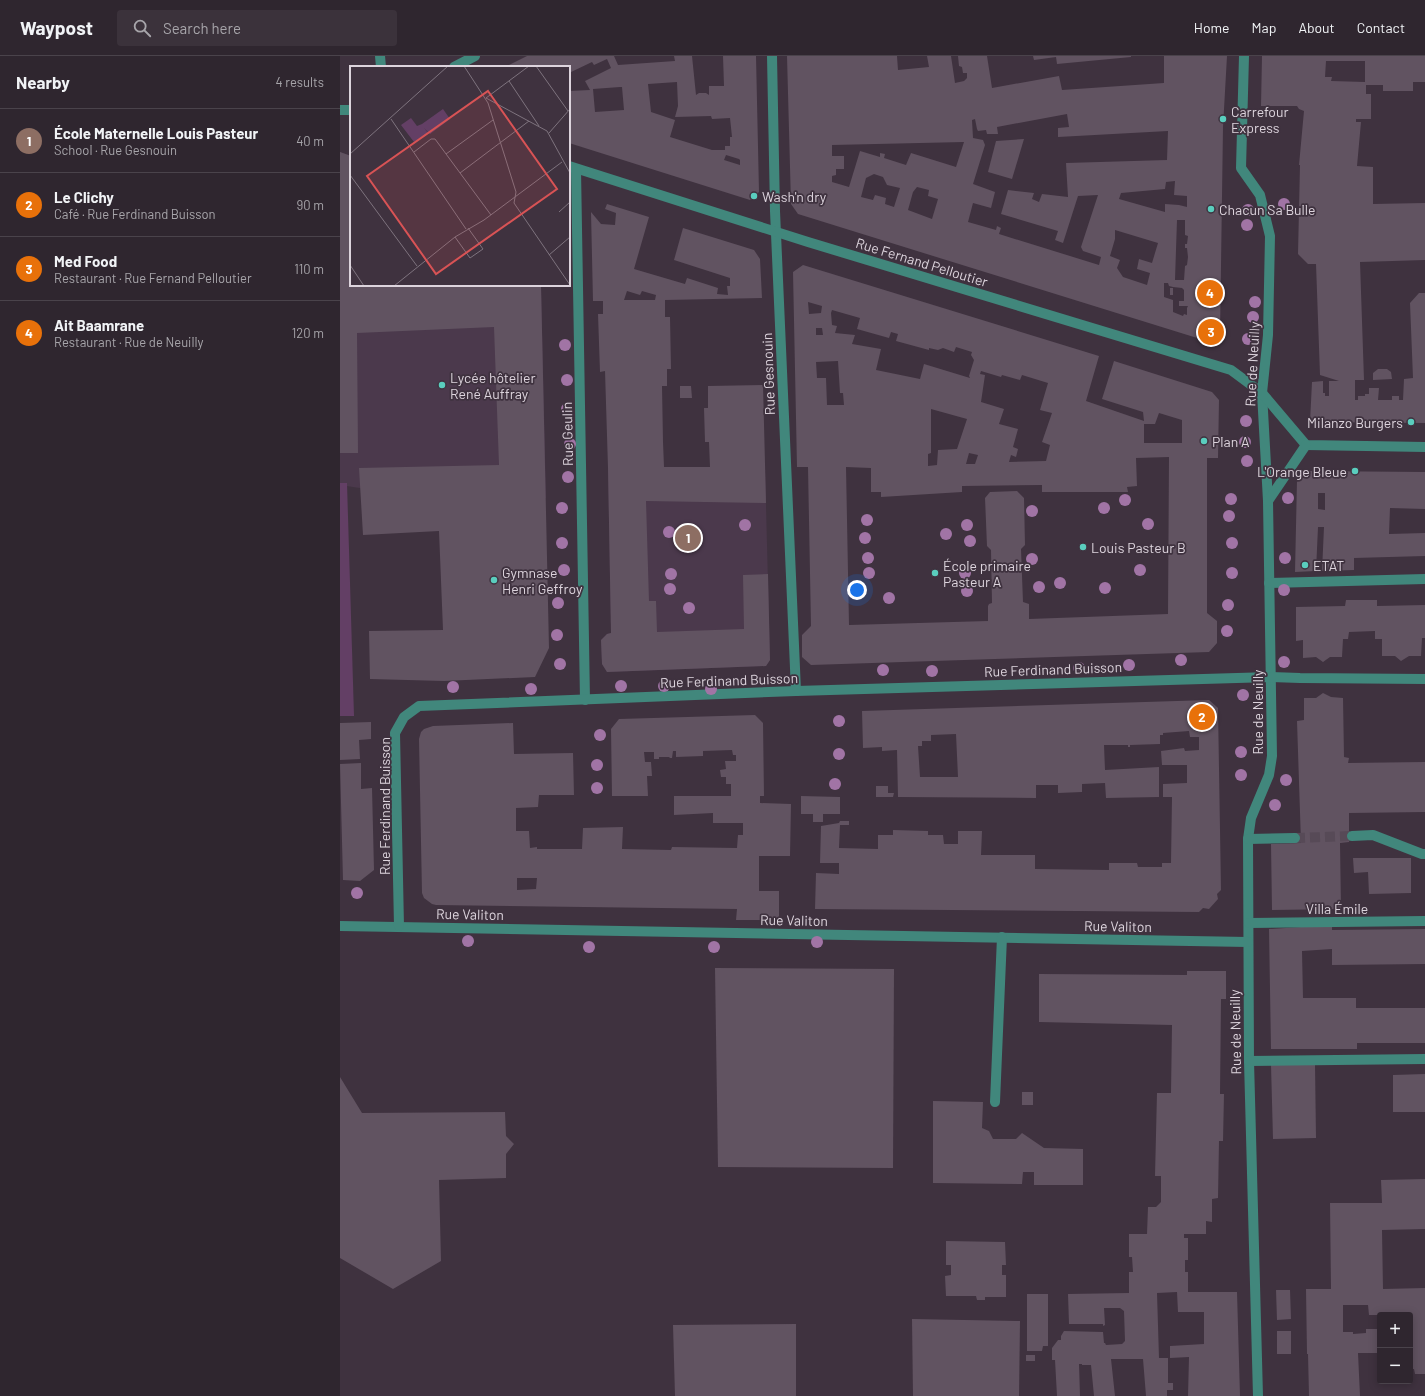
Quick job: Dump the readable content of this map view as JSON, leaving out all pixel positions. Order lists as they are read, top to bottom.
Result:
{
  "streets": {
    "street": [
      "Rue Fernand Pelloutier",
      "Rue de Neuilly",
      "Rue Gesnouin",
      "Rue Geulin",
      "Rue Ferdinand Buisson",
      "Villa Émile",
      "Rue Valiton"
    ]
  },
  "crossings": [
    ["Rue Fernand Pelloutier", "Rue de Neuilly"],
    ["Rue Fernand Pelloutier", "Rue Gesnouin"],
    ["Rue Fernand Pelloutier", "Rue Geulin"],
    ["Rue de Neuilly", "Rue Ferdinand Buisson"],
    ["Rue de Neuilly", "Villa Émile"],
    ["Rue de Neuilly", "Rue Valiton"],
    ["Rue Gesnouin", "Rue Ferdinand Buisson"],
    ["Rue Geulin", "Rue Ferdinand Buisson"],
    ["Rue Ferdinand Buisson", "Rue Valiton"]
  ],
  "places": [
    "Carrefour Express",
    "Wash'n dry",
    "Chacun Sa Bulle",
    "Lycée hôtelier René Auffray",
    "Milanzo Burgers",
    "Plan A",
    "L'Orange Bleue",
    "Louis Pasteur B",
    "ETAT",
    "École primaire Pasteur A",
    "Gymnase Henri Geffroy"
  ],
  "page": {
    "header": "Waypost",
    "search": "Search here",
    "nav": [
      "Home",
      "Map",
      "About",
      "Contact"
    ],
    "heading": ["Nearby", "4 results"],
    "list": [
      {
        "mark": "1",
        "name": "École Maternelle Louis Pasteur",
        "note": "School · Rue Gesnouin",
        "value": "40 m"
      },
      {
        "mark": "2",
        "name": "Le Clichy",
        "note": "Café · Rue Ferdinand Buisson",
        "value": "90 m"
      },
      {
        "mark": "3",
        "name": "Med Food",
        "note": "Restaurant · Rue Fernand Pelloutier",
        "value": "110 m"
      },
      {
        "mark": "4",
        "name": "Ait Baamrane",
        "note": "Restaurant · Rue de Neuilly",
        "value": "120 m"
      }
    ],
    "pins": [
      "4",
      "3",
      "1",
      "2"
    ],
    "map_buttons": ["+", "−"]
  }
}
